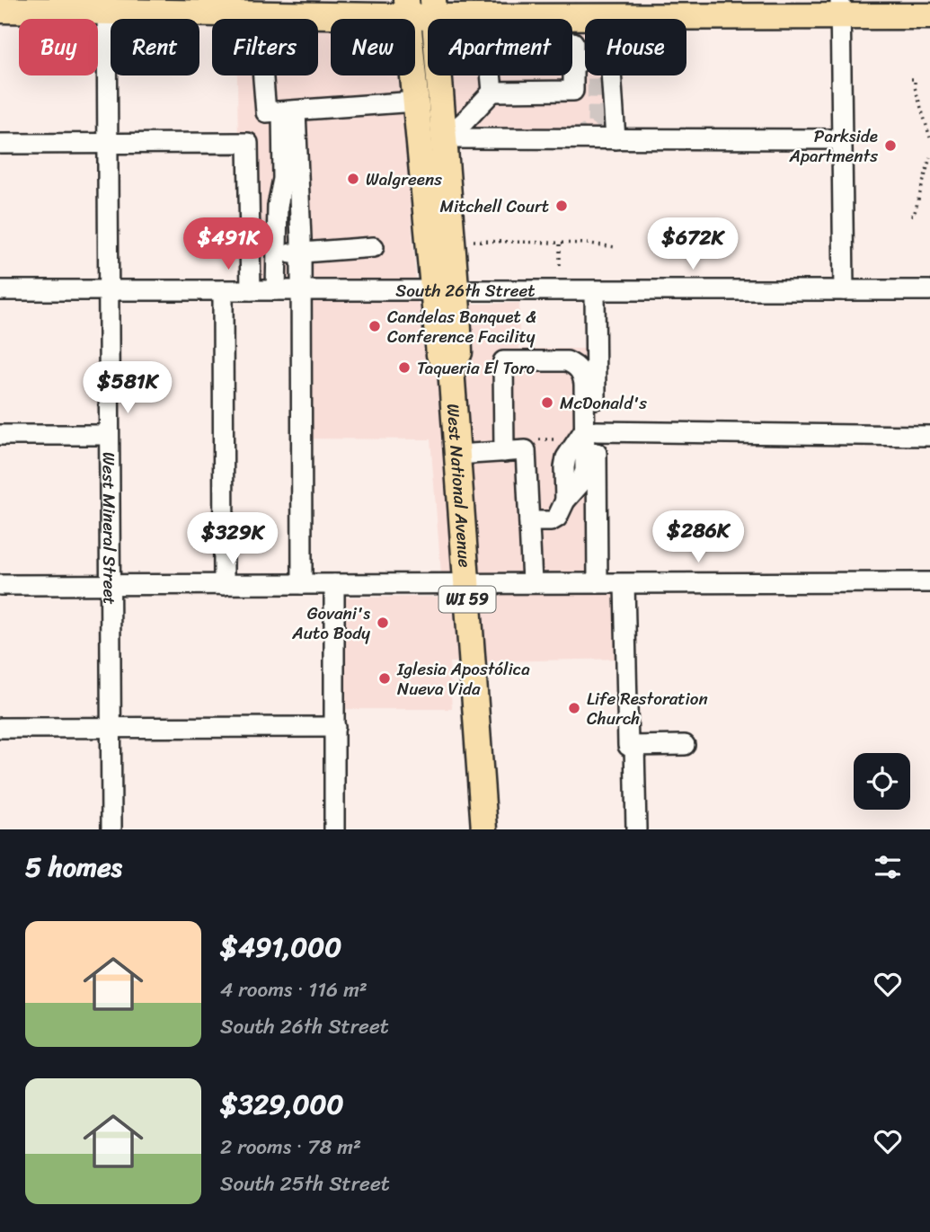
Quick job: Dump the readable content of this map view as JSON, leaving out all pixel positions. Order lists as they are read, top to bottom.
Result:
{
  "streets": {
    "main road": ["West National Avenue", "WI 59"],
    "street": ["South 26th Street", "West Mineral Street"]
  },
  "crossings": [
    ["South 26th Street", "West National Avenue"],
    ["South 26th Street", "West Mineral Street"]
  ],
  "places": [
    "Parkside Apartments",
    "Walgreens",
    "Mitchell Court",
    "Candelas Banquet & Conference Facility",
    "Taqueria El Toro",
    "McDonald's",
    "Govani's Auto Body",
    "Iglesia Apostólica Nueva Vida",
    "Life Restoration Church"
  ],
  "page": {
    "chip": [
      "Buy",
      "Rent",
      "Filters",
      "New",
      "Apartment",
      "House"
    ],
    "price": [
      "$491K",
      "$672K",
      "$581K",
      "$286K",
      "$329K"
    ],
    "heading": "5 homes",
    "list": [
      {
        "name": "$491,000",
        "note": "4 rooms · 116 m² · South 26th Street"
      },
      {
        "name": "$329,000",
        "note": "2 rooms · 78 m² · South 25th Street"
      }
    ]
  }
}
